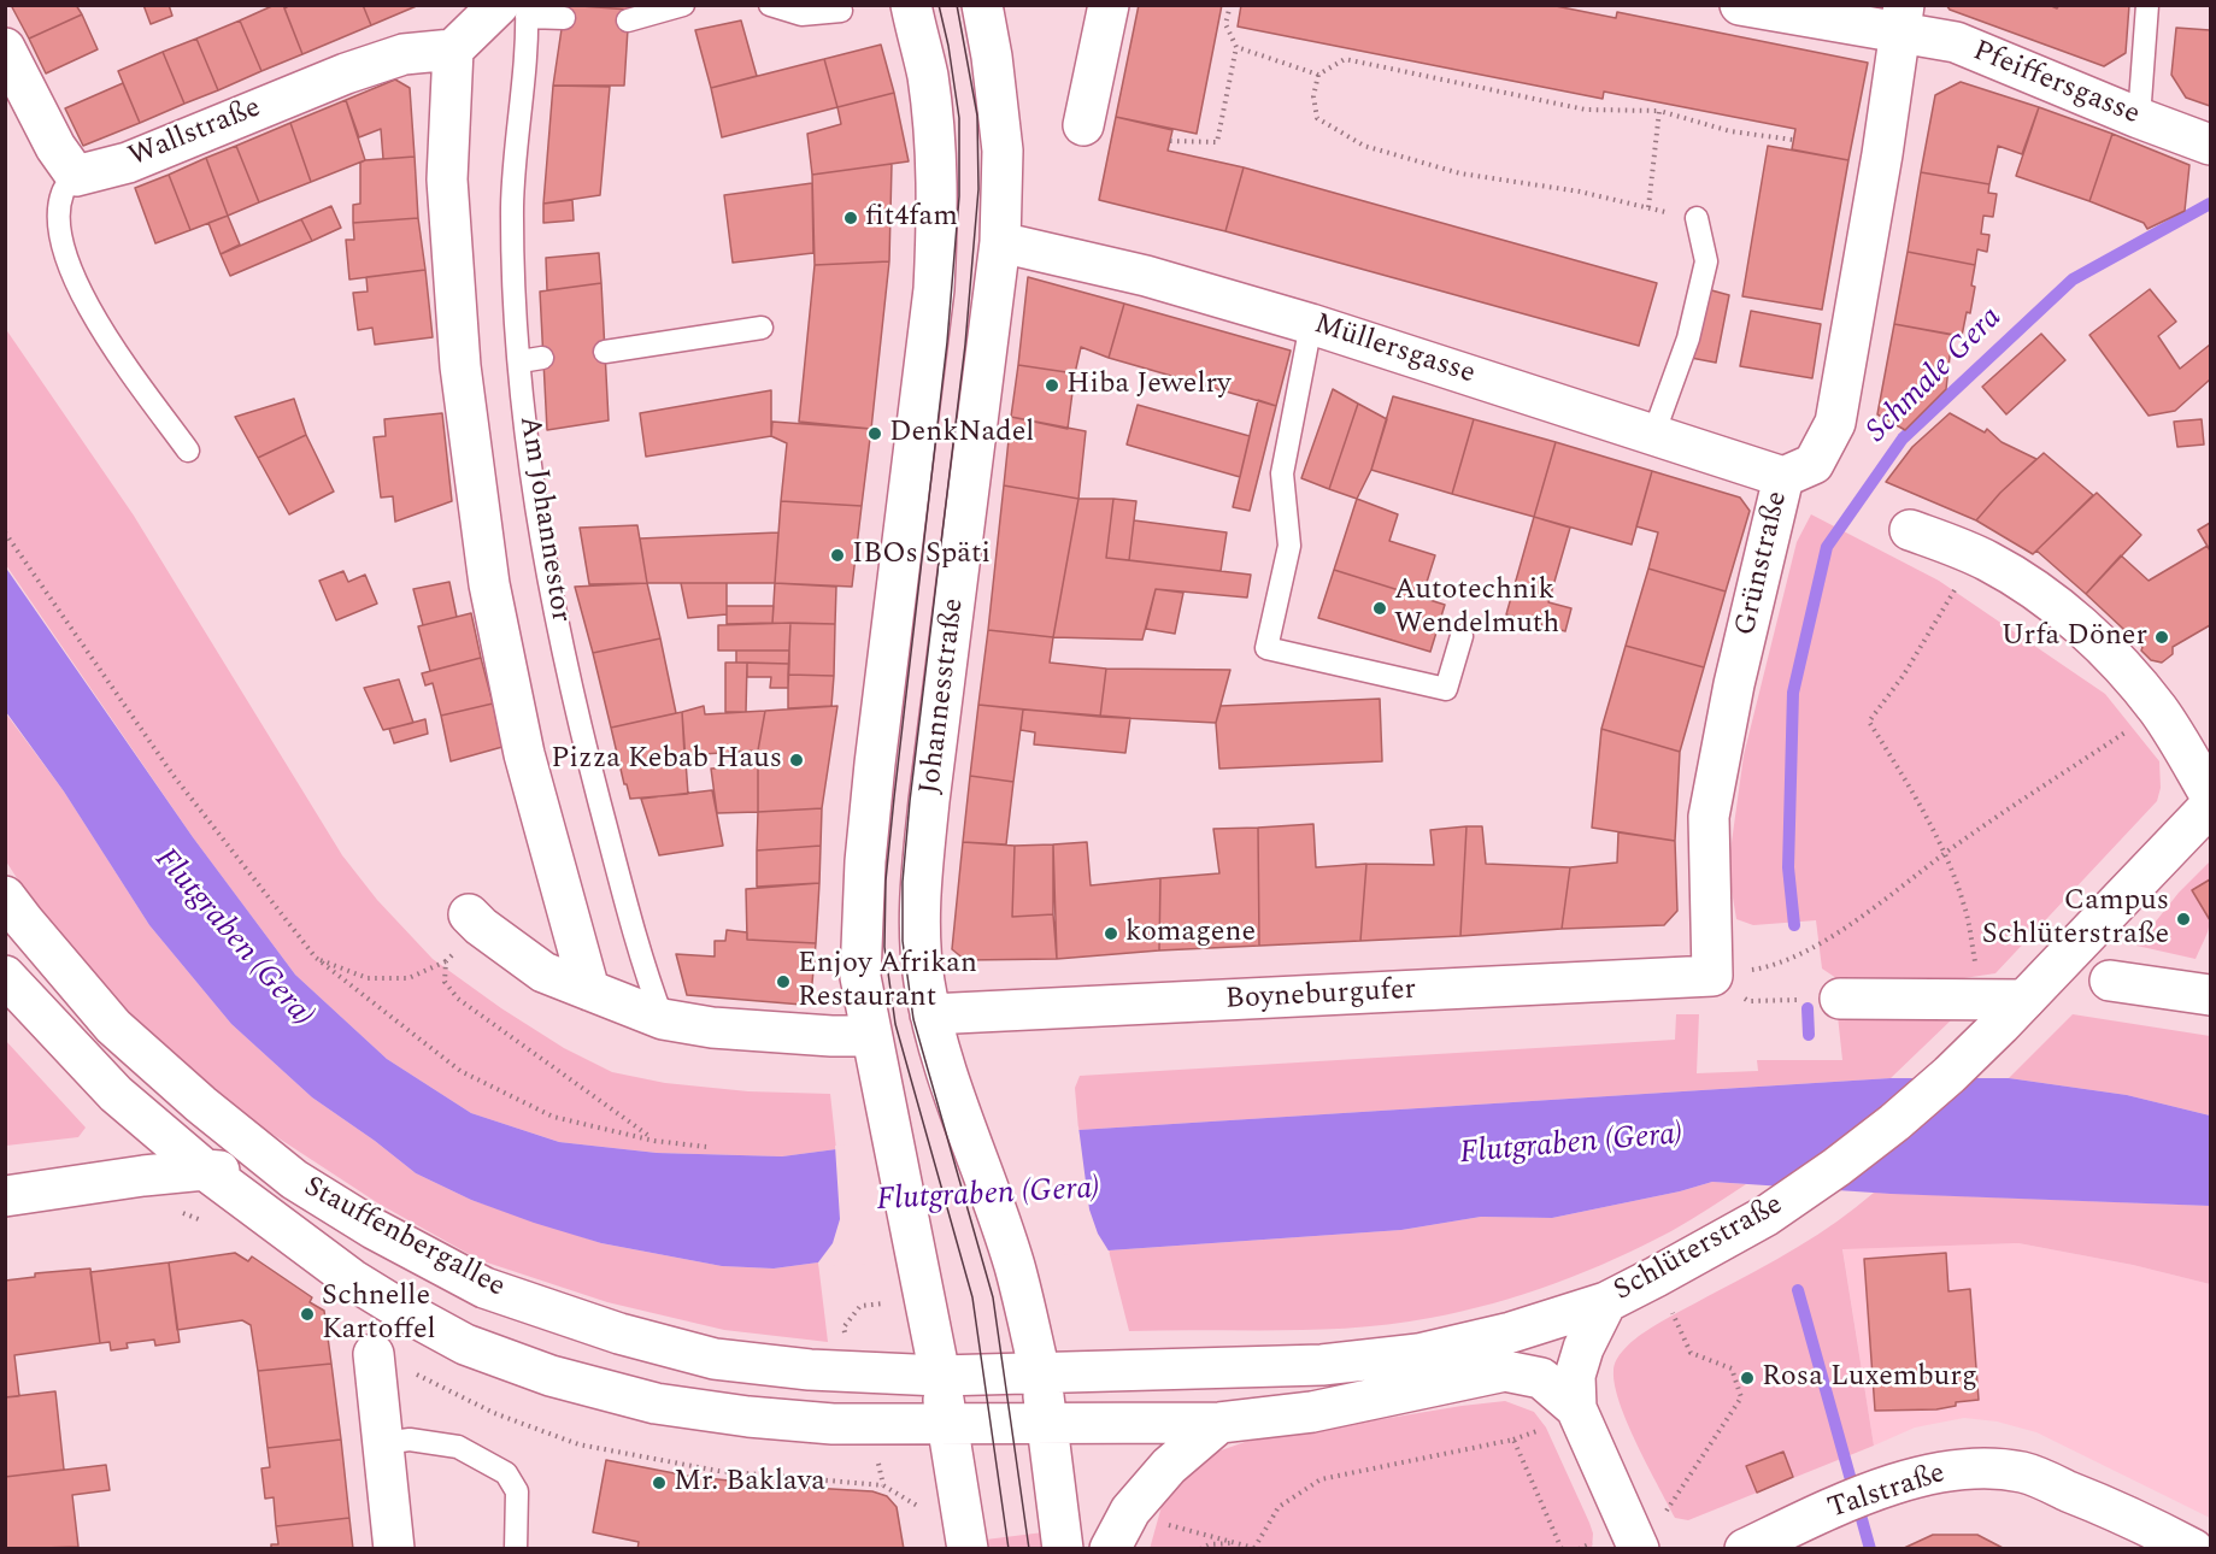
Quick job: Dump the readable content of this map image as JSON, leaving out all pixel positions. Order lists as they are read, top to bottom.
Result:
{
  "streets": {
    "street": [
      "Pfeiffersgasse",
      "Wallstraße",
      "Müllersgasse",
      "Am Johannestor",
      "Grünstraße",
      "Johannesstraße",
      "Boyneburgufer",
      "Stauffenbergallee",
      "Schlüterstraße",
      "Talstraße"
    ]
  },
  "crossings": [
    ["Pfeiffersgasse", "Grünstraße"],
    ["Wallstraße", "Am Johannestor"],
    ["Müllersgasse", "Grünstraße"],
    ["Müllersgasse", "Johannesstraße"],
    ["Grünstraße", "Boyneburgufer"],
    ["Johannesstraße", "Boyneburgufer"],
    ["Johannesstraße", "Stauffenbergallee"],
    ["Johannesstraße", "Schlüterstraße"],
    ["Stauffenbergallee", "Schlüterstraße"]
  ],
  "water": ["Schmale Gera", "Flutgraben (Gera)"],
  "places": [
    "fit4fam",
    "Hiba Jewelry",
    "DenkNadel",
    "IBOs Späti",
    "Autotechnik Wendelmuth",
    "Urfa Döner",
    "Pizza Kebab Haus",
    "Campus Schlüterstraße",
    "komagene",
    "Enjoy Afrikan Restaurant",
    "Schnelle Kartoffel",
    "Rosa Luxemburg",
    "Mr. Baklava"
  ]
}
